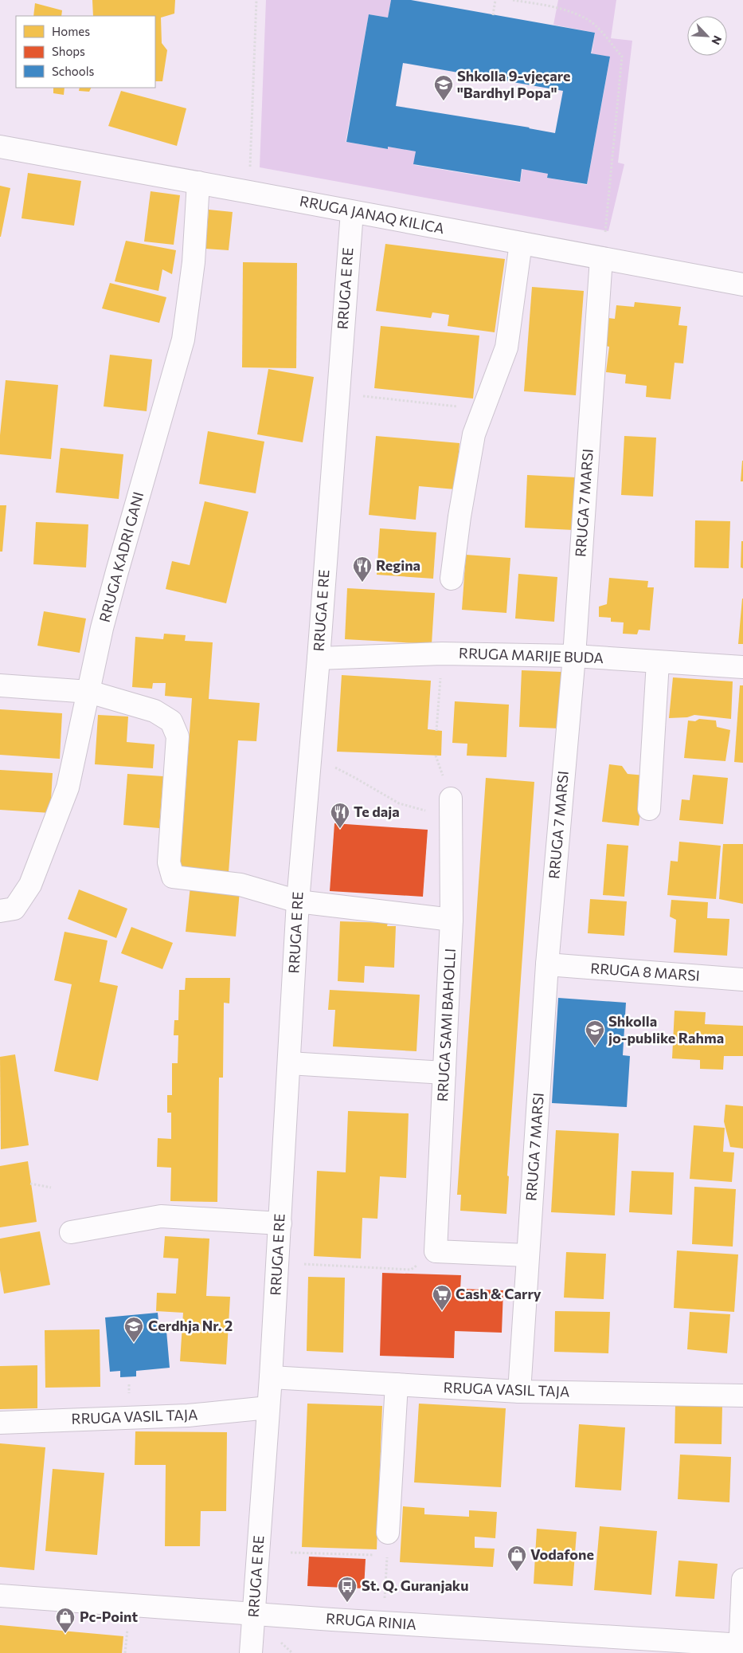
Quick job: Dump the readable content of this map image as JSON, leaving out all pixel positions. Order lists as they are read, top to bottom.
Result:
{
  "streets": {
    "street": [
      "RRUGA JANAQ KILICA",
      "RRUGA E RE",
      "RRUGA 7 MARSI",
      "RRUGA KADRI GANI",
      "RRUGA MARIJE BUDA",
      "RRUGA 8 MARSI",
      "RRUGA SAMI BAHOLLI",
      "RRUGA VASIL TAJA",
      "RRUGA RINIA"
    ]
  },
  "crossings": [
    ["RRUGA JANAQ KILICA", "RRUGA E RE"],
    ["RRUGA JANAQ KILICA", "RRUGA 7 MARSI"],
    ["RRUGA JANAQ KILICA", "RRUGA KADRI GANI"],
    ["RRUGA E RE", "RRUGA MARIJE BUDA"],
    ["RRUGA E RE", "RRUGA VASIL TAJA"],
    ["RRUGA E RE", "RRUGA RINIA"],
    ["RRUGA 7 MARSI", "RRUGA MARIJE BUDA"],
    ["RRUGA 7 MARSI", "RRUGA 8 MARSI"],
    ["RRUGA 7 MARSI", "RRUGA VASIL TAJA"]
  ],
  "places": {
    "school or university": ["Shkolla 9-vjeçare \"Bardhyl Popa\"", "Shkolla jo-publike Rahma", "Cerdhja Nr. 2"],
    "restaurant": ["Regina", "Te daja"],
    "supermarket": ["Cash & Carry"],
    "shop": ["Vodafone", "Pc-Point"],
    "bus stop": ["St. Q. Guranjaku"]
  },
  "legend": ["Homes", "Shops", "Schools"],
  "north": "bottom right"
}
